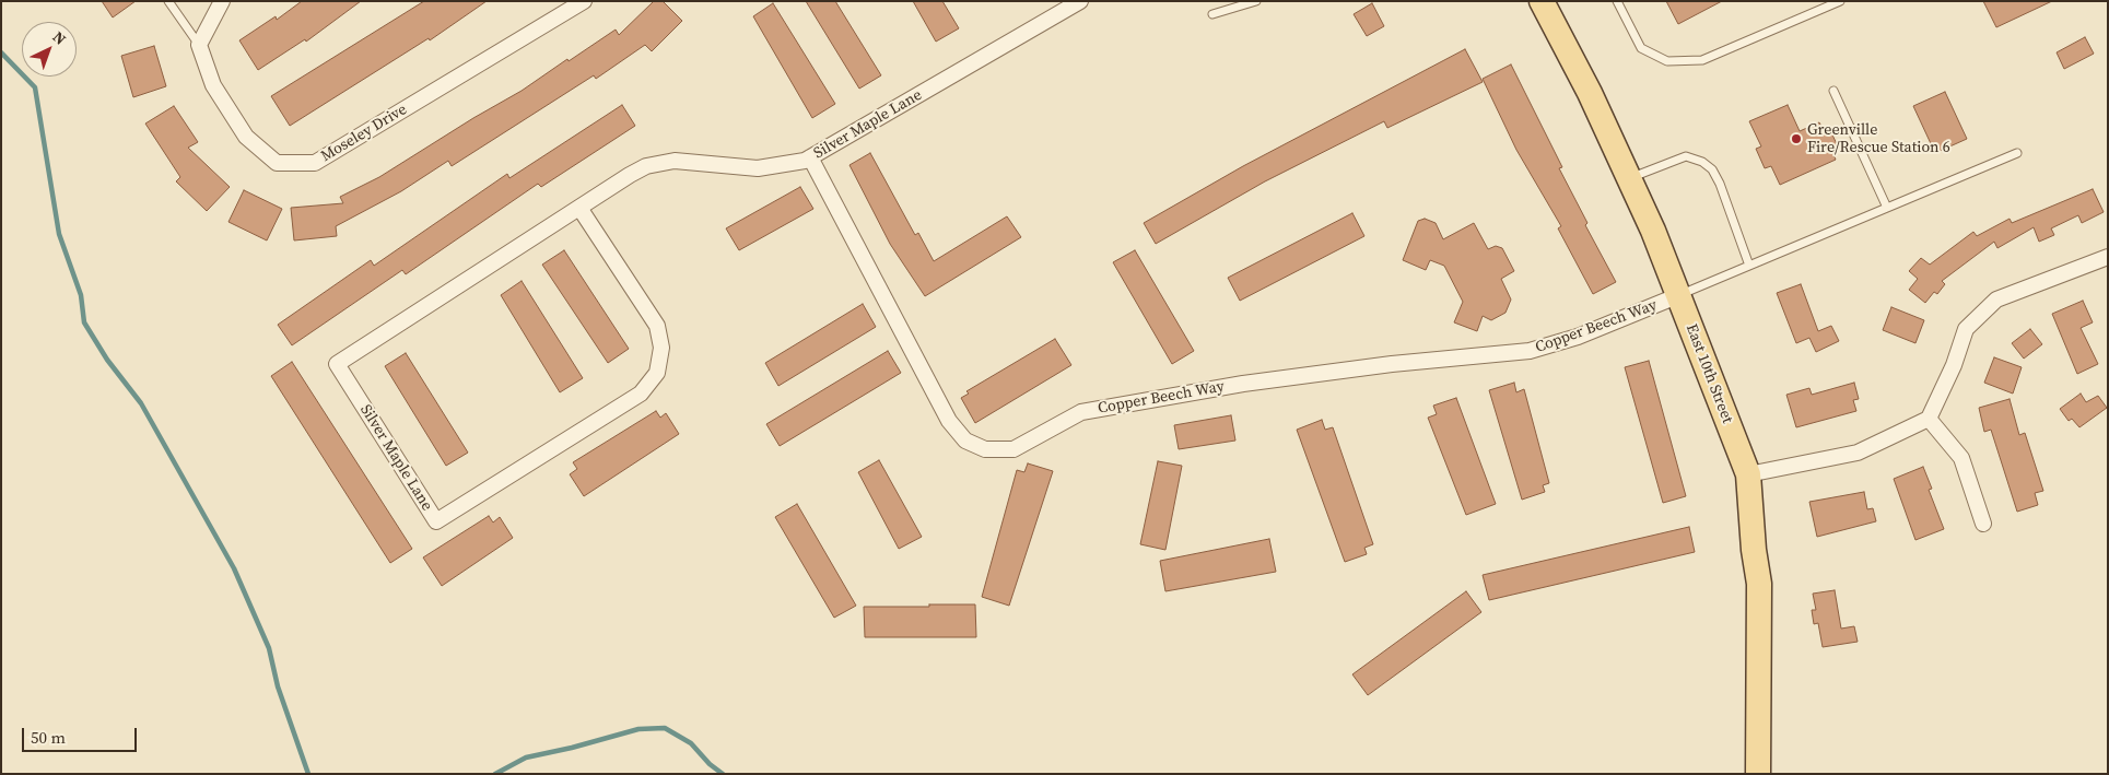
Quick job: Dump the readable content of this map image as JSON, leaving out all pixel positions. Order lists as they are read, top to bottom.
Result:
{
  "streets": {
    "main road": ["East 10th Street"],
    "street": ["Silver Maple Lane", "Moseley Drive", "Copper Beech Way"]
  },
  "crossings": [
    ["Silver Maple Lane", "Copper Beech Way"],
    ["Copper Beech Way", "East 10th Street"]
  ],
  "places": ["Greenville Fire/Rescue Station 6"],
  "scale_bar": "50 m",
  "north": "top right"
}
